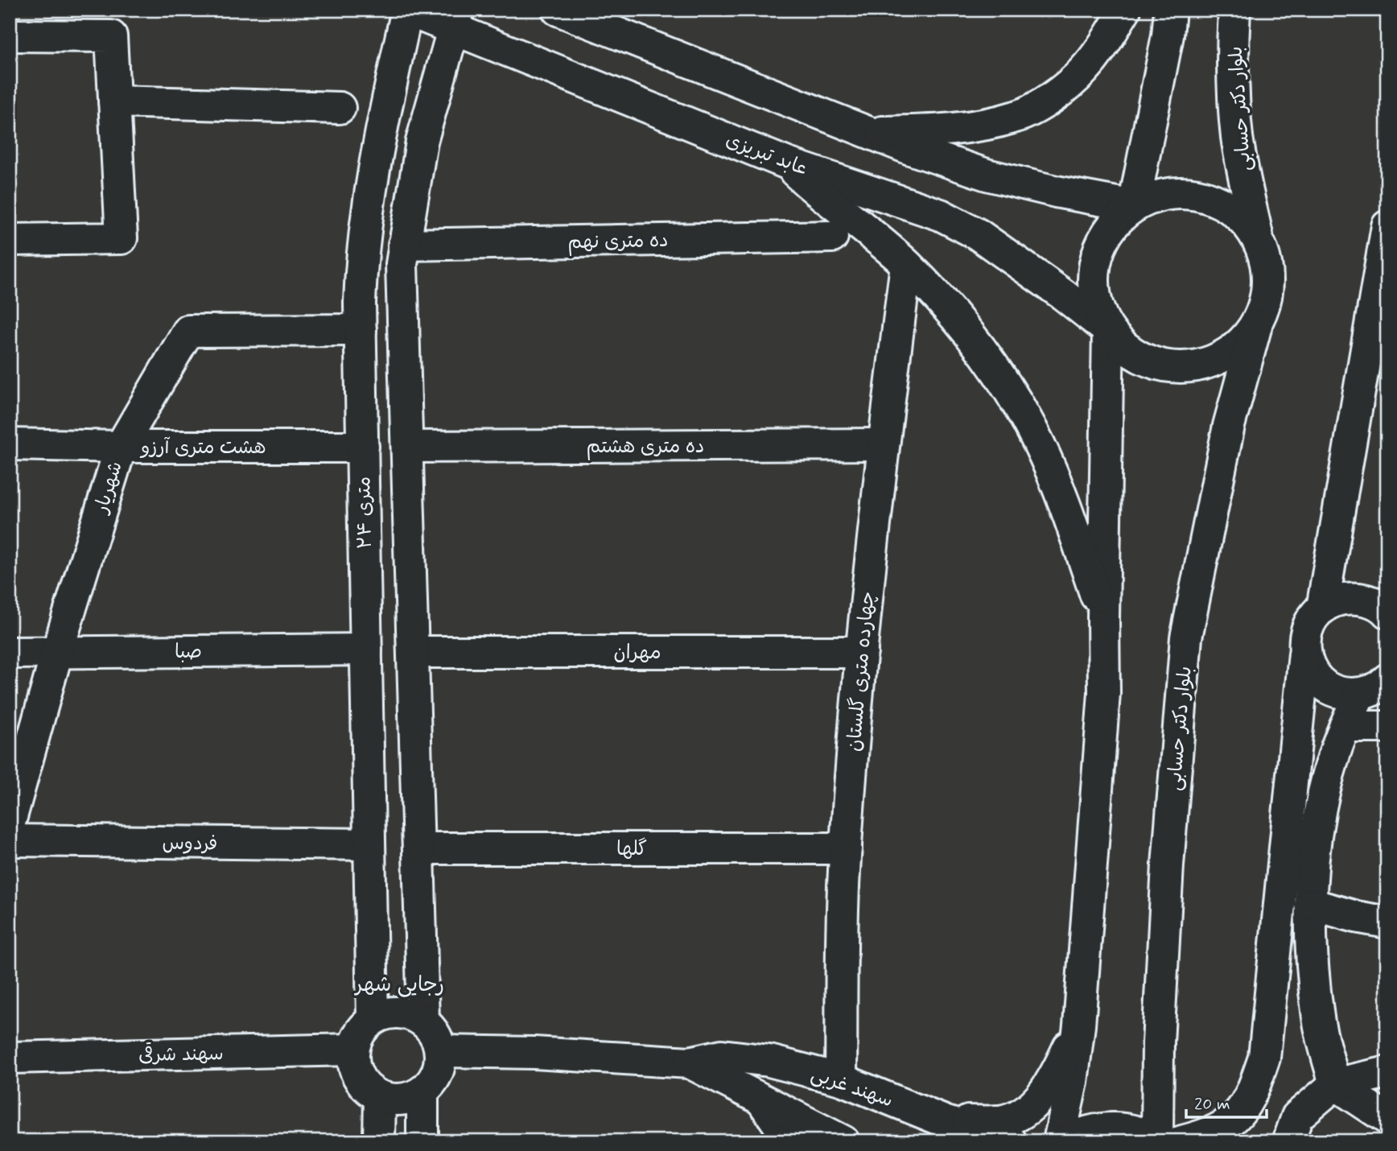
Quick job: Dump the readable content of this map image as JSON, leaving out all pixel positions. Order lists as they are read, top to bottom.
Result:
{
  "streets": {
    "street": [
      "بلوار دکتر حسابی",
      "عابد تبریزی",
      "ده متری نهم",
      "ده متری هشتم",
      "هشت متری آرزو",
      "شهریار",
      "۲۴ متری",
      "صبا",
      "مهران",
      "چهارده متری گلستان",
      "فردوس",
      "گلها",
      "سهند شرقی",
      "سهند غربی"
    ]
  },
  "crossings": [
    ["بلوار دکتر حسابی", "عابد تبریزی"],
    ["عابد تبریزی", "۲۴ متری"],
    ["ده متری هشتم", "چهارده متری گلستان"],
    ["هشت متری آرزو", "شهریار"],
    ["هشت متری آرزو", "۲۴ متری"],
    ["شهریار", "۲۴ متری"],
    ["شهریار", "صبا"],
    ["۲۴ متری", "صبا"],
    ["۲۴ متری", "فردوس"],
    ["۲۴ متری", "سهند شرقی"],
    ["۲۴ متری", "سهند غربی"],
    ["مهران", "چهارده متری گلستان"],
    ["چهارده متری گلستان", "گلها"],
    ["چهارده متری گلستان", "سهند غربی"],
    ["سهند شرقی", "سهند غربی"]
  ],
  "districts": ["رجایی شهر"],
  "scale_bar": "20 m"
}
